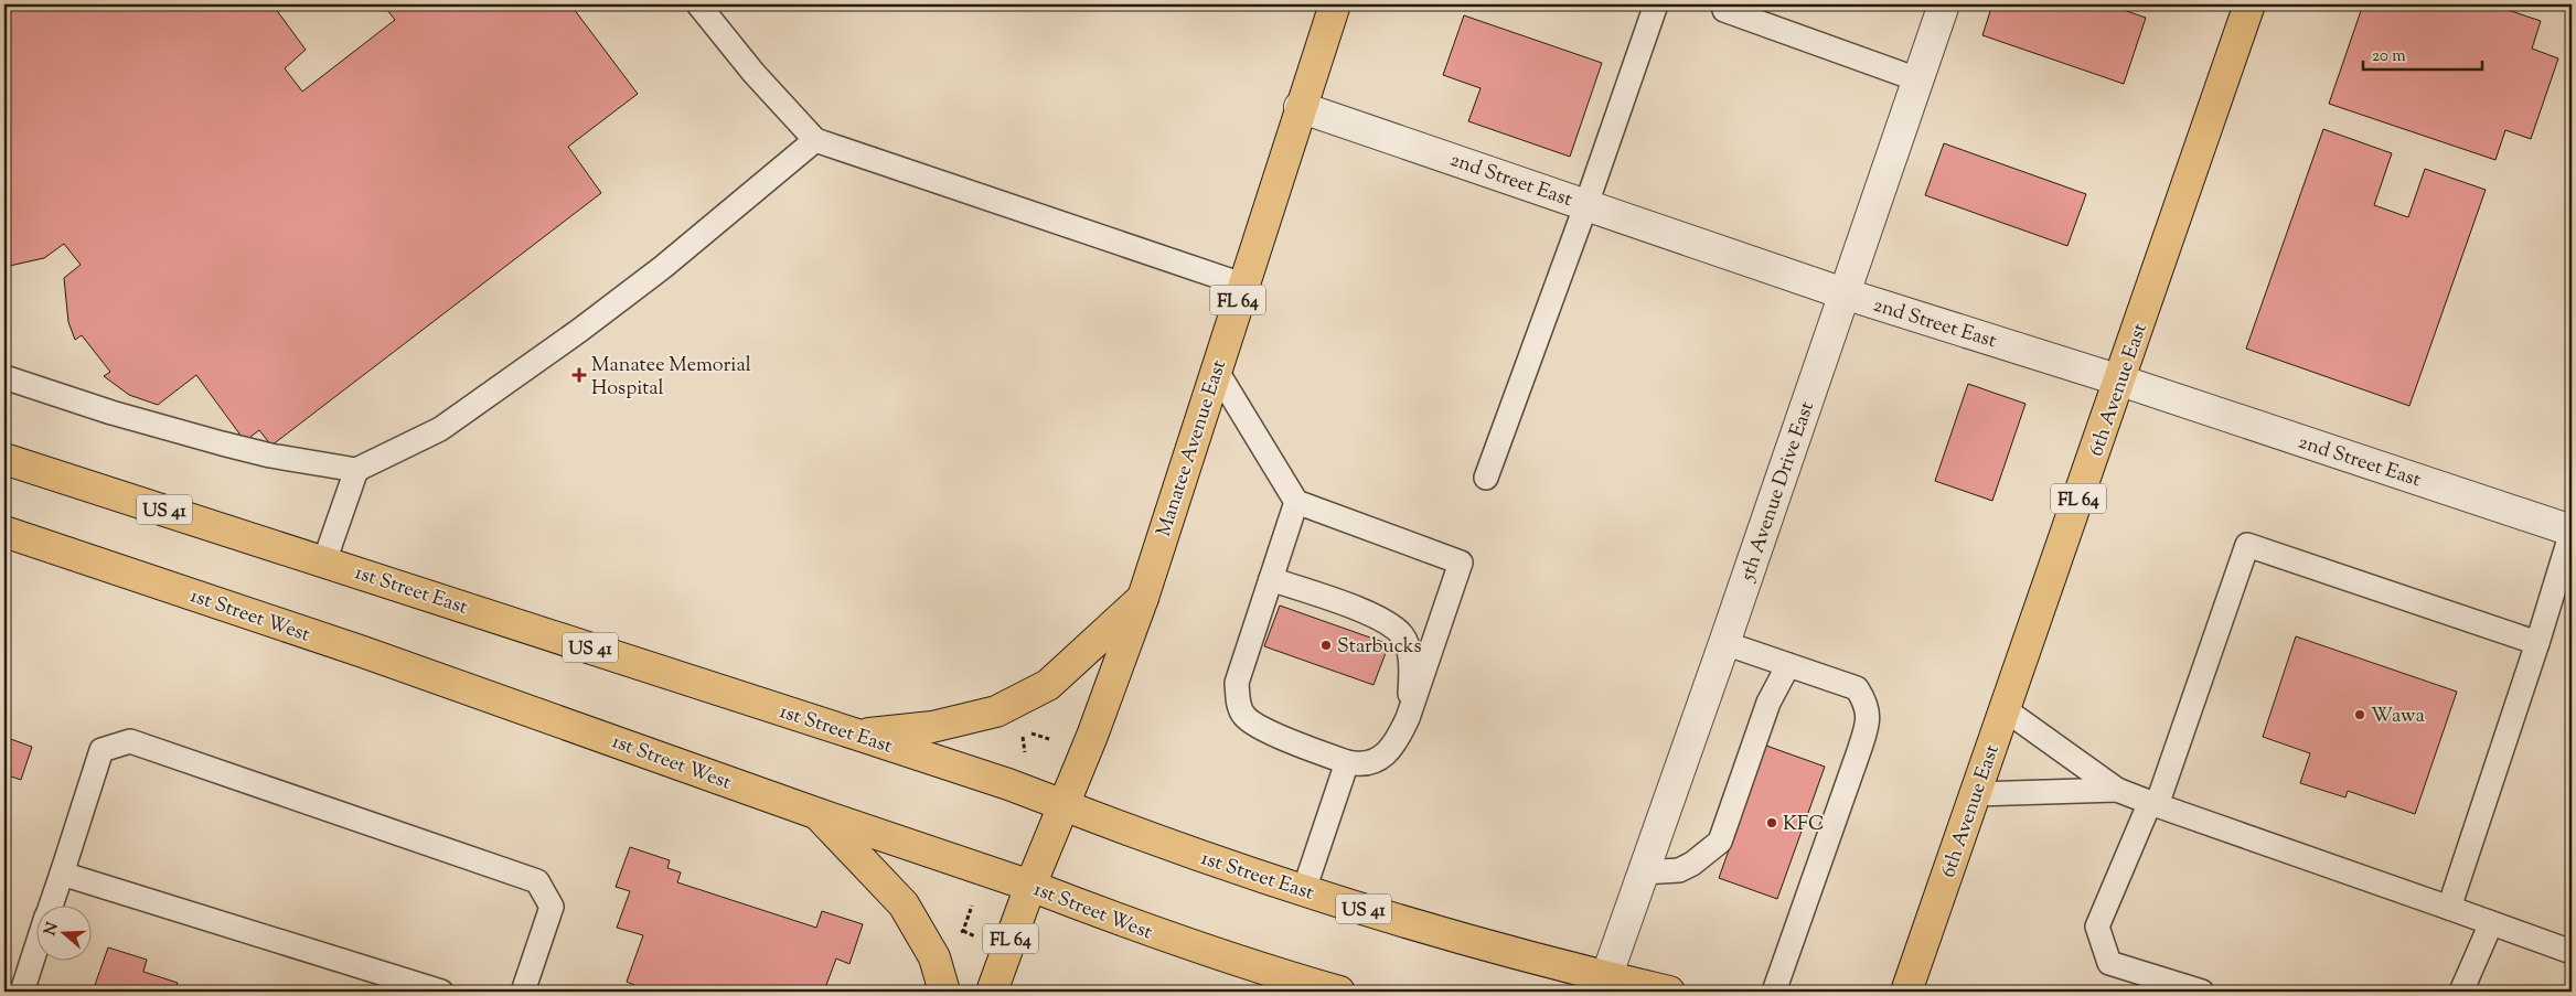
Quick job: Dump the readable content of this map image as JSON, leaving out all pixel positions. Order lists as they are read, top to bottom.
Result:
{
  "streets": {
    "main road": [
      "FL 64",
      "6th Avenue East",
      "Manatee Avenue East",
      "US 41",
      "1st Street East",
      "1st Street West"
    ],
    "street": ["2nd Street East", "5th Avenue Drive East"]
  },
  "crossings": [
    ["2nd Street East", "6th Avenue East"],
    ["2nd Street East", "Manatee Avenue East"],
    ["2nd Street East", "5th Avenue Drive East"],
    ["FL 64", "Manatee Avenue East"],
    ["FL 64", "1st Street West"],
    ["Manatee Avenue East", "1st Street East"],
    ["Manatee Avenue East", "1st Street West"],
    ["5th Avenue Drive East", "1st Street East"]
  ],
  "places": {
    "health": ["Manatee Memorial Hospital"],
    "other": ["Starbucks", "Wawa", "KFC"]
  },
  "scale_bar": "20 m",
  "north": "left"
}
